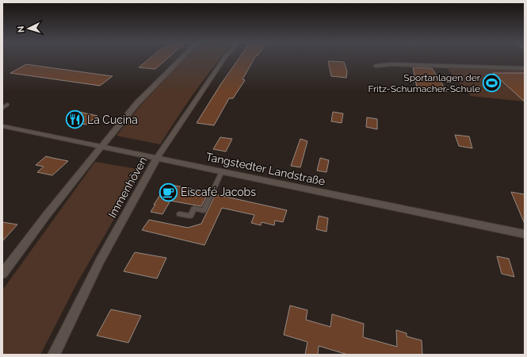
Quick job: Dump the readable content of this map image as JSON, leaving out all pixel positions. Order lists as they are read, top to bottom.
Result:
{
  "streets": {
    "street": ["Tangstedter Landstraße", "Immenhöven"]
  },
  "crossings": [
    ["Tangstedter Landstraße", "Immenhöven"]
  ],
  "places": {
    "sports": ["Sportanlagen der Fritz-Schumacher-Schule"],
    "restaurant": ["La Cucina"],
    "cafe": ["Eiscafé Jacobs"]
  },
  "north": "left"
}
